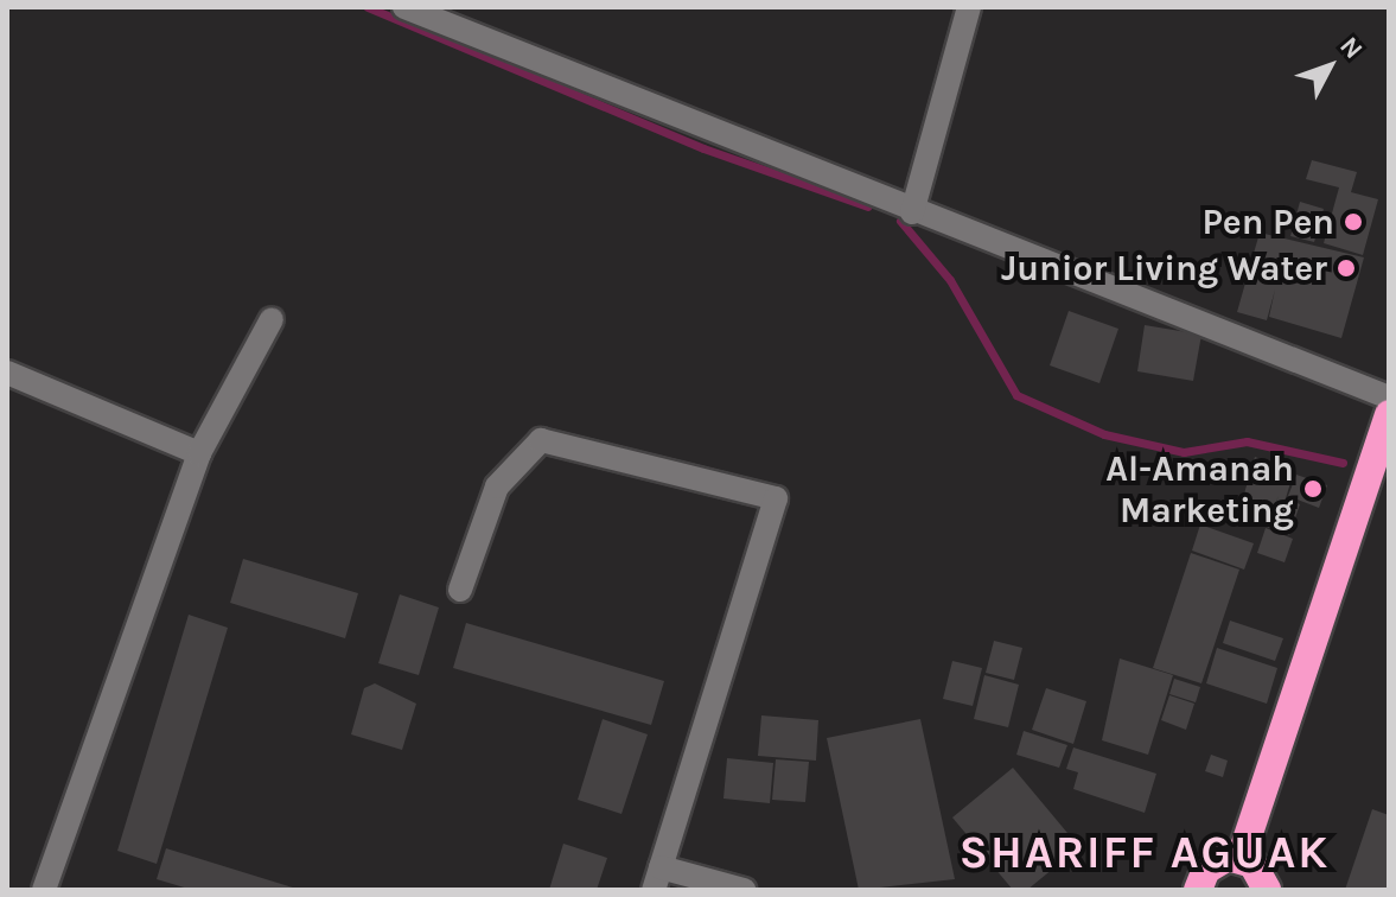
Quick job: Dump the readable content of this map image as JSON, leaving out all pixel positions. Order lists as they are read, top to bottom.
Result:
{
  "districts": ["SHARIFF AGUAK"],
  "places": ["Pen Pen", "Junior Living Water", "Al-Amanah Marketing"],
  "north": "top right"
}
